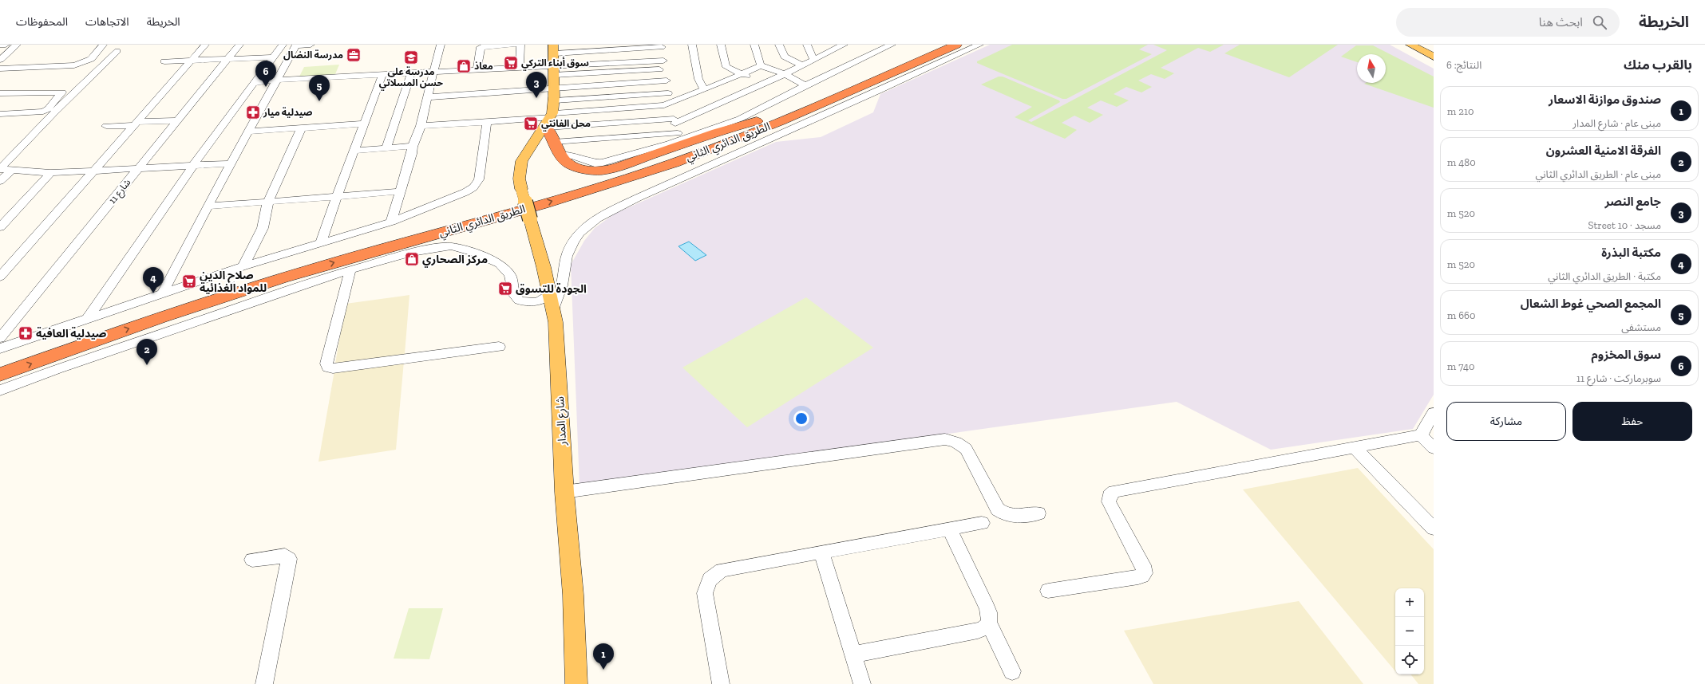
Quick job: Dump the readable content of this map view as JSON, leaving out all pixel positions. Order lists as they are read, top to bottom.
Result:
{
  "streets": {
    "highway": ["الطريق الدائري الثاني"],
    "main road": ["شارع المدار"],
    "street": ["شارع 11"]
  },
  "places": {
    "office": ["مدرسة النضال"],
    "school or university": ["مدرسة على حسن المسلاتي"],
    "supermarket": [
      "سوق أبناء التركي",
      "محل الفانتي",
      "صلاح الدين للمواد الغذائية",
      "الجودة للتسوق"
    ],
    "shop": ["معاذ", "مركز الصحاري"],
    "pharmacy": ["صيدلية ميار", "صيدلية العافية"]
  },
  "north": "top",
  "page": {
    "header": "الخريطة",
    "search": "ابحث هنا",
    "nav": ["الخريطة", "الاتجاهات", "المحفوظات"],
    "heading": ["بالقرب منك", "النتائج: 6"],
    "pins": [
      "6",
      "3",
      "5",
      "4",
      "2",
      "1"
    ],
    "list": [
      {
        "mark": "1",
        "name": "صندوق موازنة الاسعار",
        "note": "مبنى عام · شارع المدار",
        "value": "210 m"
      },
      {
        "mark": "2",
        "name": "الفرقة الامنية العشرون",
        "note": "مبنى عام · الطريق الدائري الثاني",
        "value": "480 m"
      },
      {
        "mark": "3",
        "name": "جامع النصر",
        "note": "مسجد · 10 Street",
        "value": "520 m"
      },
      {
        "mark": "4",
        "name": "مكتبة البذرة",
        "note": "مكتبة · الطريق الدائري الثاني",
        "value": "520 m"
      },
      {
        "mark": "5",
        "name": "المجمع الصحي غوط الشعال",
        "note": "مستشفى",
        "value": "660 m"
      },
      {
        "mark": "6",
        "name": "سوق المخزوم",
        "note": "سوبرماركت · شارع 11",
        "value": "740 m"
      }
    ],
    "buttons": ["حفظ", "مشاركة"],
    "map_buttons": ["+", "−"]
  }
}
